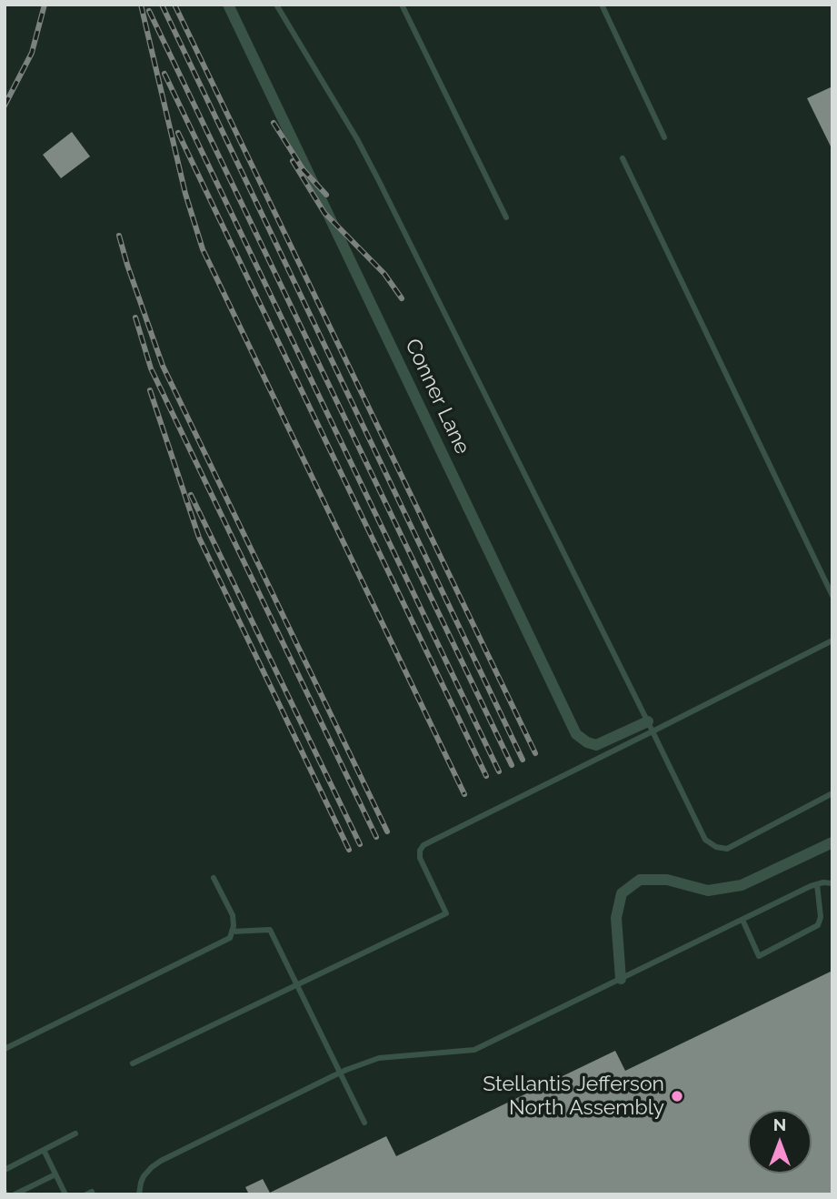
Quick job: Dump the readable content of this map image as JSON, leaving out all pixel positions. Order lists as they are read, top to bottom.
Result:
{
  "streets": {
    "street": ["Conner Lane"]
  },
  "places": ["Stellantis Jefferson North Assembly"],
  "north": "top"
}
